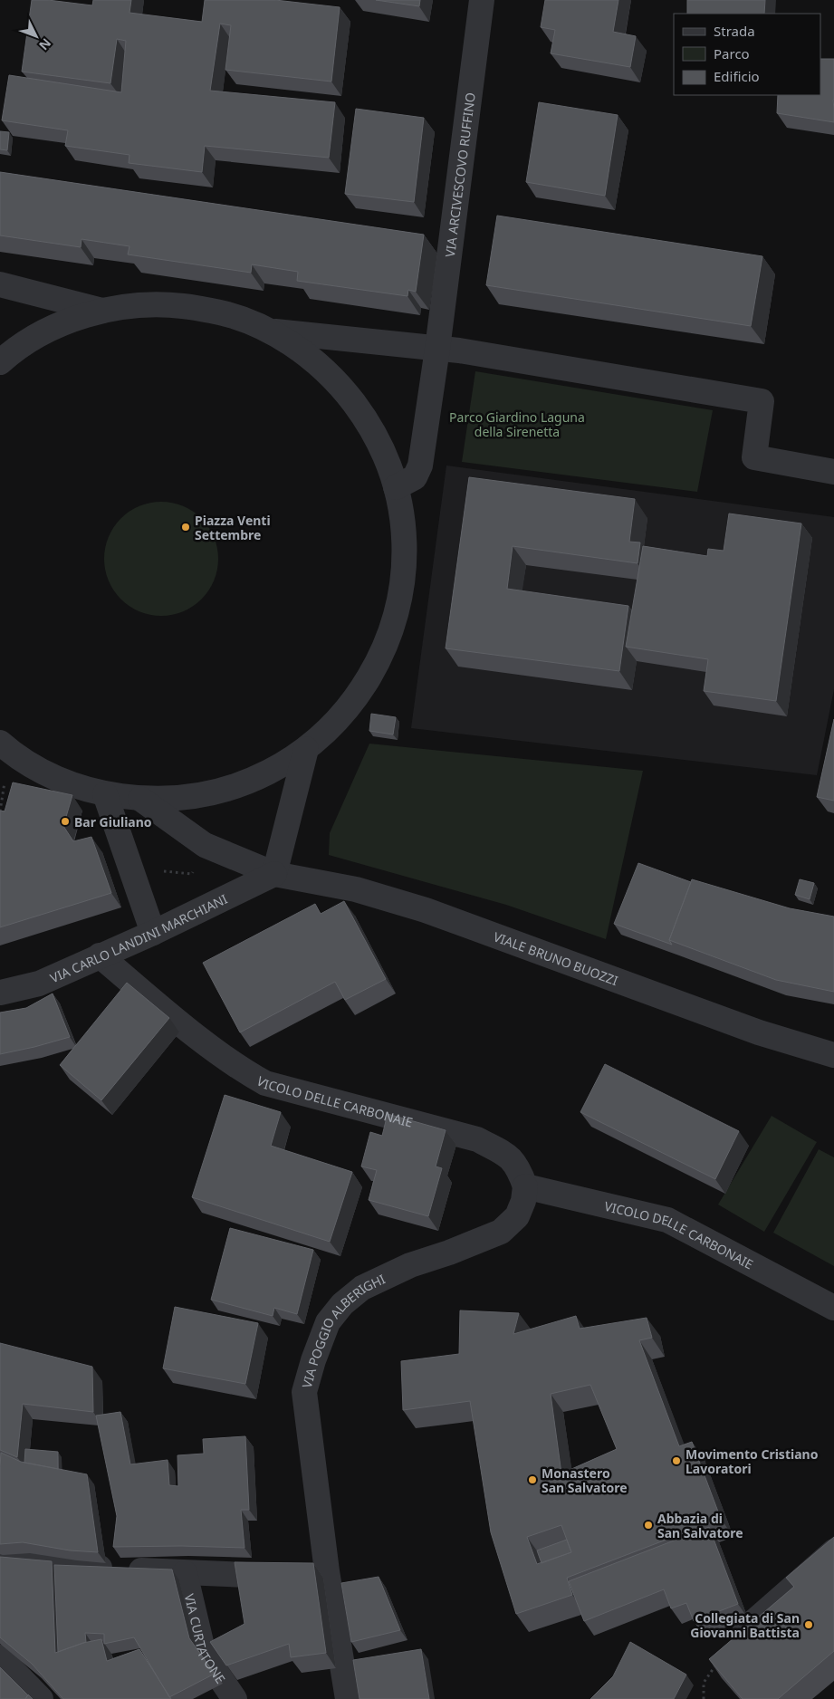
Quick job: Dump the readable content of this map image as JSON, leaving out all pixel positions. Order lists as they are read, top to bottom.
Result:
{
  "streets": {
    "street": [
      "VIA ARCIVESCOVO RUFFINO",
      "VIA CARLO LANDINI MARCHIANI",
      "VIALE BRUNO BUOZZI",
      "VICOLO DELLE CARBONAIE",
      "VIA POGGIO ALBERIGHI",
      "VIA CURTATONE"
    ]
  },
  "crossings": [
    ["VIA CARLO LANDINI MARCHIANI", "VIALE BRUNO BUOZZI"],
    ["VIA CARLO LANDINI MARCHIANI", "VICOLO DELLE CARBONAIE"],
    ["VICOLO DELLE CARBONAIE", "VIA POGGIO ALBERIGHI"]
  ],
  "parks": ["Parco Giardino Laguna della Sirenetta"],
  "places": [
    "Piazza Venti Settembre",
    "Bar Giuliano",
    "Movimento Cristiano Lavoratori",
    "Monastero San Salvatore",
    "Abbazia di San Salvatore",
    "Collegiata di San Giovanni Battista"
  ],
  "legend": ["Strada", "Parco", "Edificio"],
  "north": "bottom right"
}
